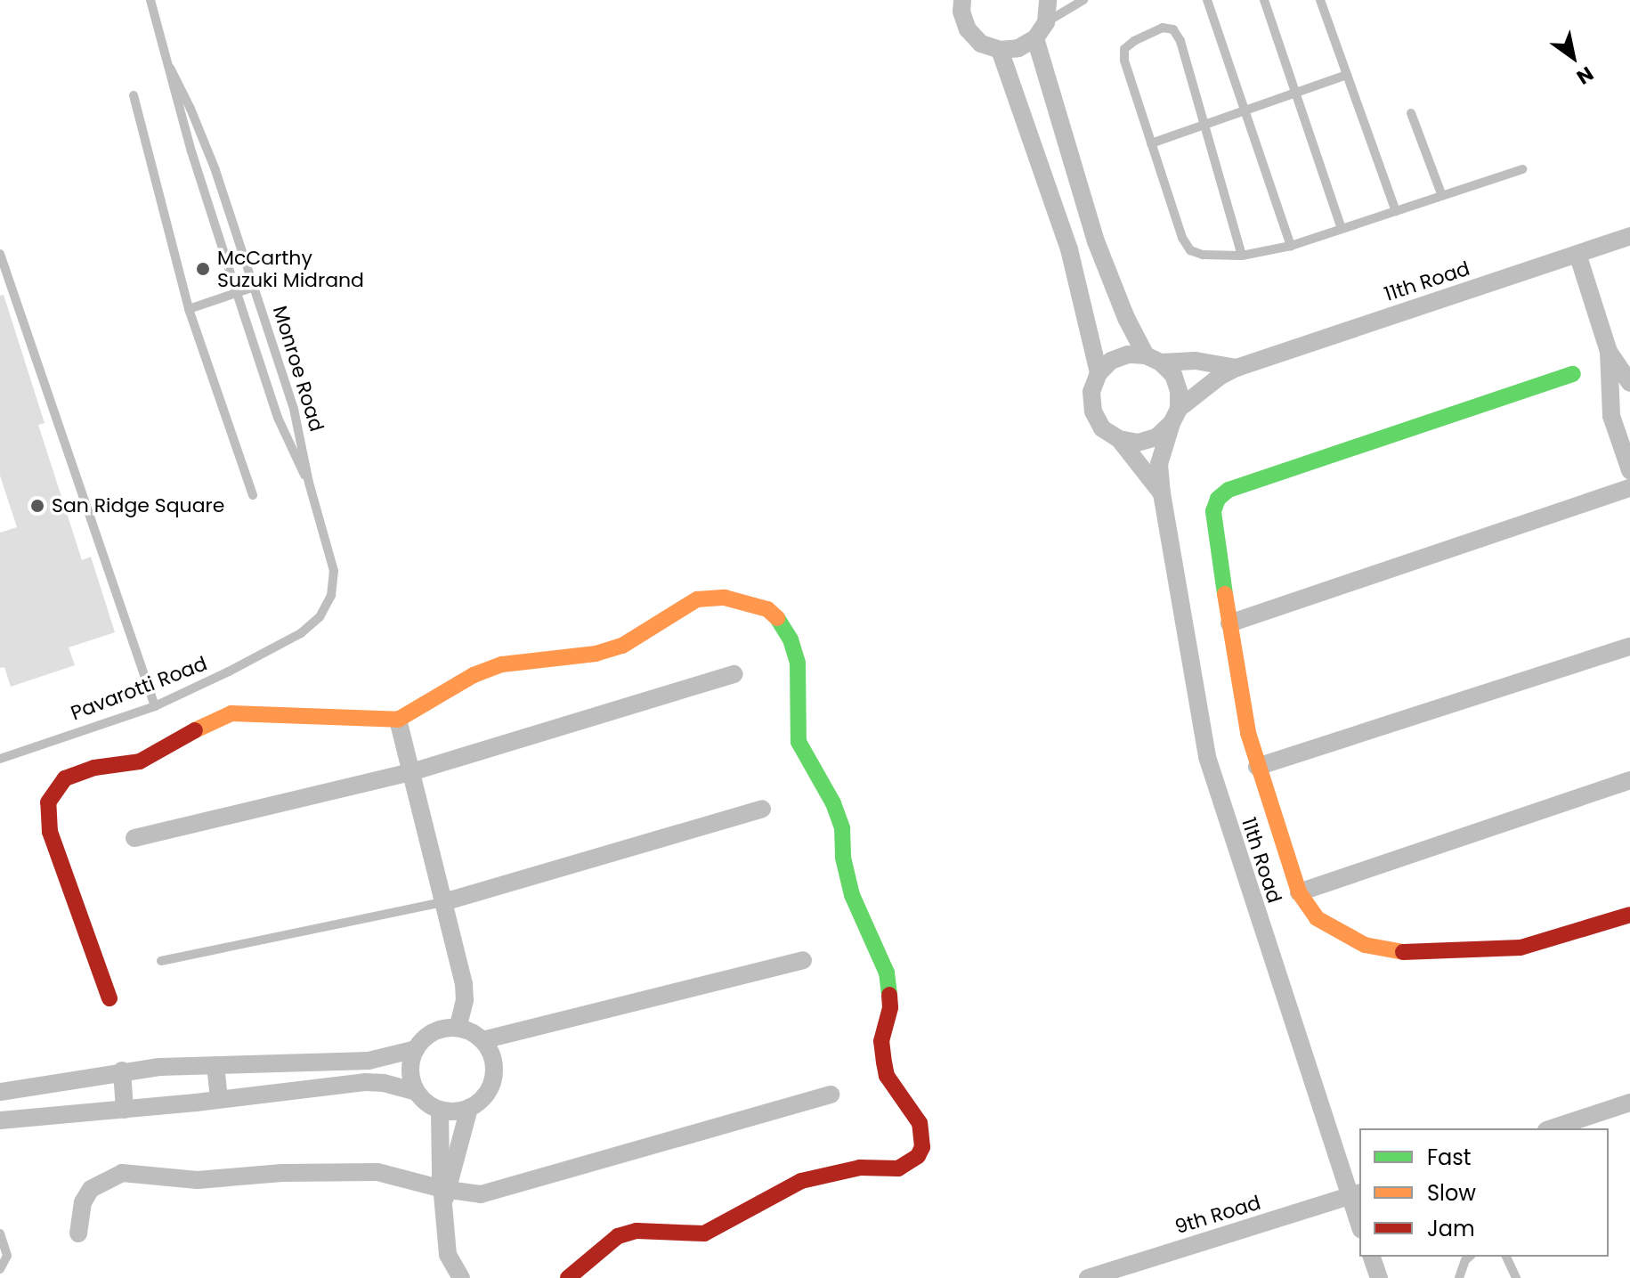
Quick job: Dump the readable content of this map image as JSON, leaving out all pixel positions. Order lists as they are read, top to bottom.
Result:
{
  "streets": {
    "street": ["11th Road", "9th Road"],
    "lane": ["Monroe Road", "Pavarotti Road"]
  },
  "crossings": [
    ["11th Road", "9th Road"],
    ["Monroe Road", "Pavarotti Road"]
  ],
  "places": ["McCarthy Suzuki Midrand", "San Ridge Square"],
  "legend": ["Fast", "Slow", "Jam"],
  "north": "bottom right"
}
